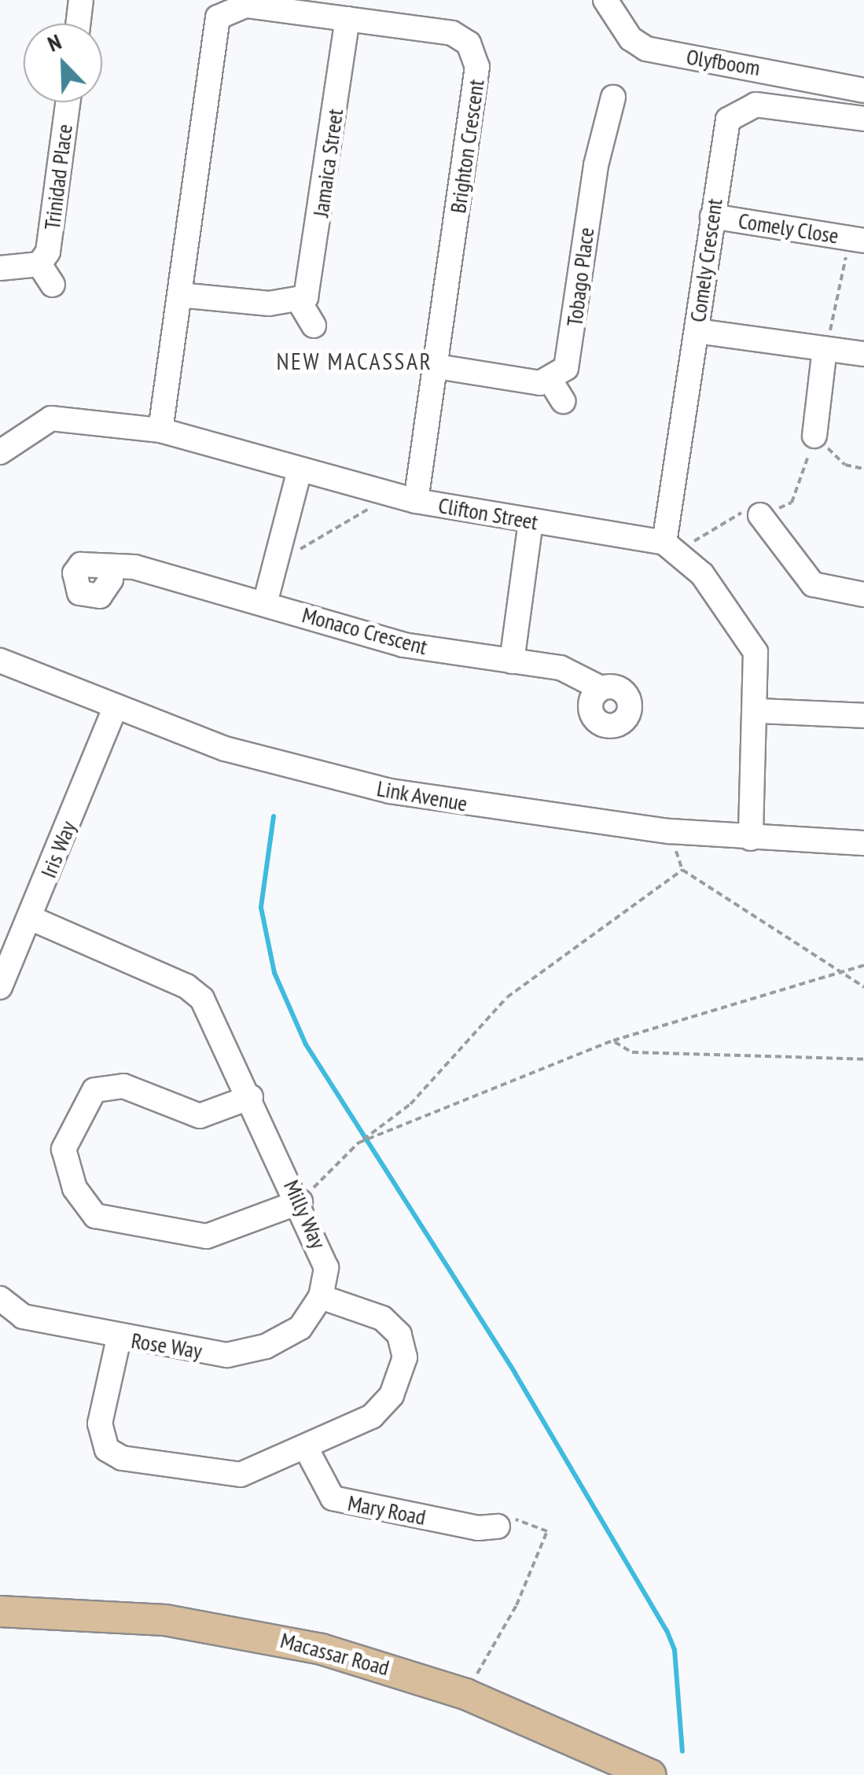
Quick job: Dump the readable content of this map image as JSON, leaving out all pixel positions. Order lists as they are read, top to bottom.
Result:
{
  "streets": {
    "main road": ["Macassar Road"],
    "street": [
      "Olyfboom",
      "Brighton Crescent",
      "Jamaica Street",
      "Trinidad Place",
      "Comely Close",
      "Comely Crescent",
      "Tobago Place",
      "Clifton Street",
      "Monaco Crescent",
      "Link Avenue",
      "Iris Way",
      "Milly Way",
      "Rose Way",
      "Mary Road"
    ]
  },
  "crossings": [
    ["Brighton Crescent", "Jamaica Street"],
    ["Brighton Crescent", "Tobago Place"],
    ["Brighton Crescent", "Clifton Street"],
    ["Comely Close", "Comely Crescent"],
    ["Comely Crescent", "Clifton Street"],
    ["Link Avenue", "Iris Way"],
    ["Iris Way", "Milly Way"],
    ["Milly Way", "Rose Way"]
  ],
  "districts": ["NEW MACASSAR"],
  "north": "top left"
}
